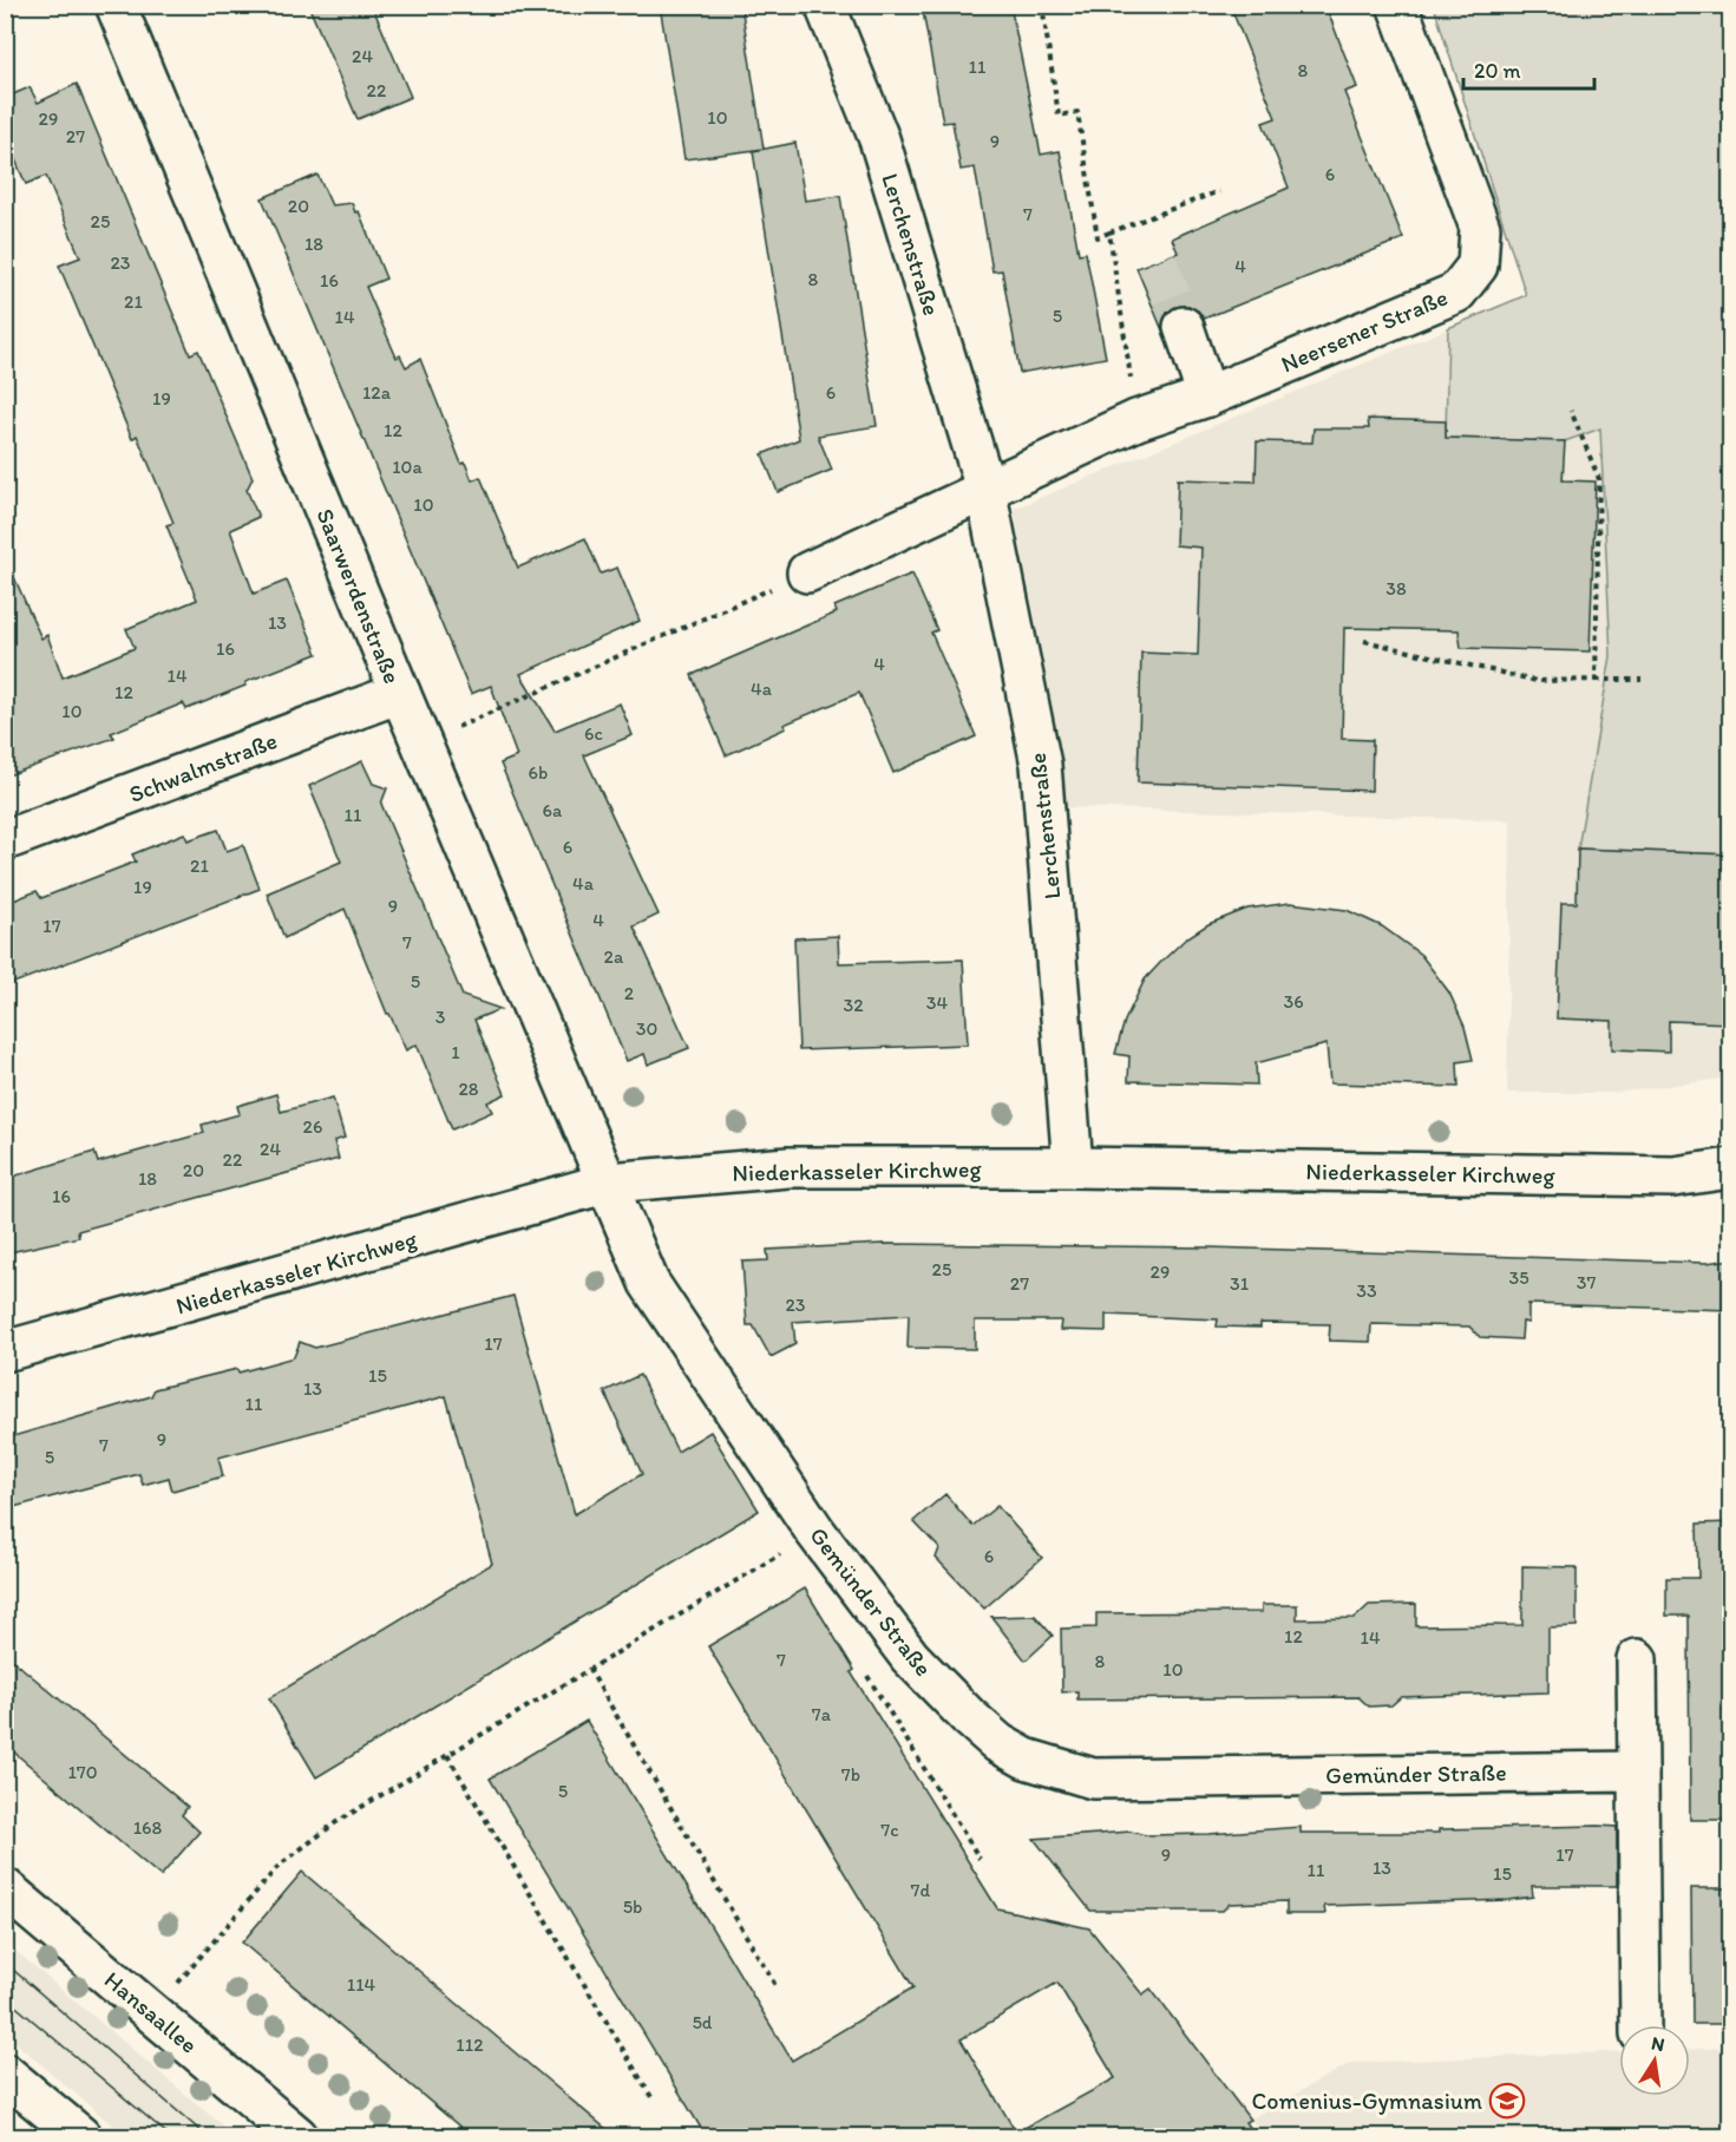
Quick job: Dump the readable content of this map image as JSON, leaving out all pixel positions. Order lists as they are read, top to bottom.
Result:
{
  "streets": {
    "street": [
      "Lerchenstraße",
      "Neersener Straße",
      "Saarwerdenstraße",
      "Schwalmstraße",
      "Niederkasseler Kirchweg",
      "Gemünder Straße",
      "Hansaallee"
    ]
  },
  "crossings": [
    ["Lerchenstraße", "Neersener Straße"],
    ["Lerchenstraße", "Niederkasseler Kirchweg"],
    ["Saarwerdenstraße", "Schwalmstraße"],
    ["Saarwerdenstraße", "Niederkasseler Kirchweg"],
    ["Saarwerdenstraße", "Gemünder Straße"],
    ["Niederkasseler Kirchweg", "Gemünder Straße"]
  ],
  "places": {
    "school or university": ["Comenius-Gymnasium"]
  },
  "house_numbers": [
    "24",
    "11",
    "8",
    "22",
    "10",
    "29",
    "27",
    "9",
    "6",
    "20",
    "7",
    "25",
    "18",
    "23",
    "4",
    "8",
    "16",
    "21",
    "5",
    "14",
    "12a",
    "6",
    "19",
    "12",
    "10a",
    "10",
    "38",
    "13",
    "16",
    "4",
    "14",
    "4a",
    "12",
    "10",
    "6c",
    "6b",
    "6a",
    "11",
    "6",
    "21",
    "4a",
    "19",
    "9",
    "4",
    "17",
    "7",
    "2a",
    "5",
    "2",
    "36",
    "34",
    "32",
    "3",
    "30",
    "1",
    "28",
    "26",
    "24",
    "22",
    "20",
    "18",
    "16",
    "25",
    "29",
    "35",
    "37",
    "27",
    "31",
    "33",
    "23",
    "17",
    "15",
    "13",
    "11",
    "9",
    "7",
    "5",
    "6",
    "12",
    "14",
    "7",
    "8",
    "10",
    "7a",
    "170",
    "7b",
    "5",
    "168",
    "7c",
    "9",
    "17",
    "13",
    "11",
    "15",
    "7d",
    "5b",
    "114",
    "5d",
    "112"
  ],
  "scale_bar": "20 m",
  "north": "top"
}
